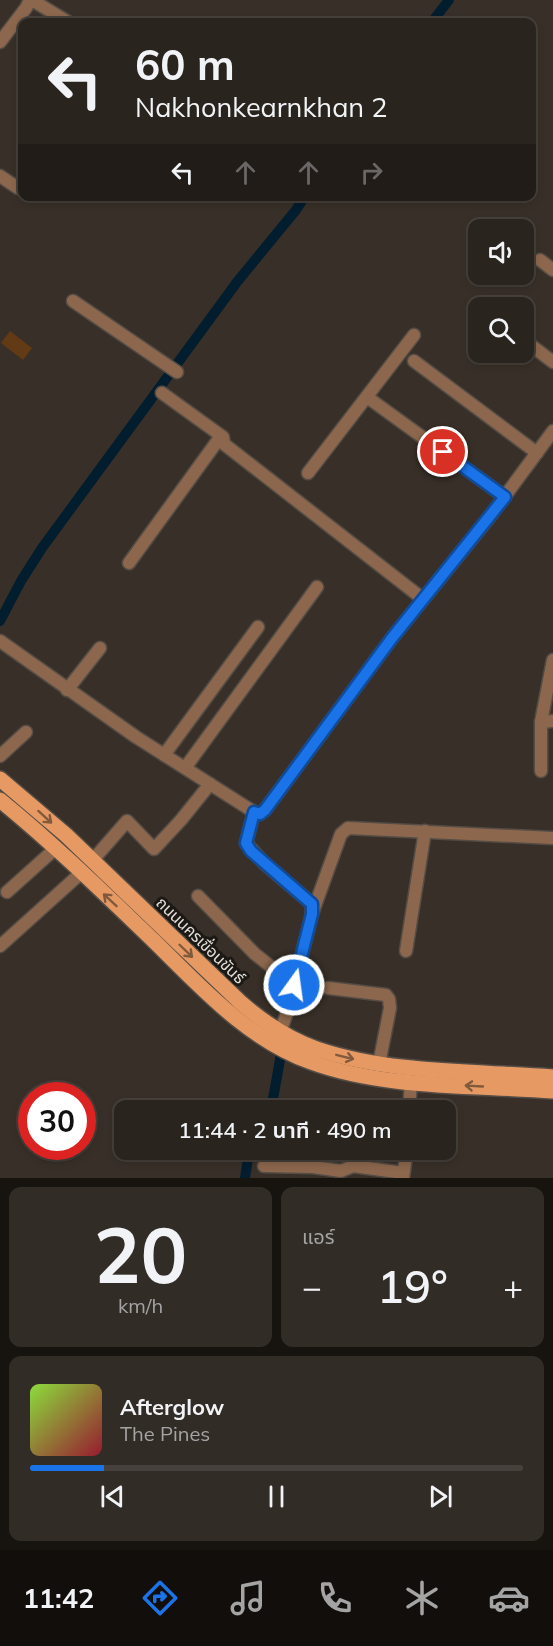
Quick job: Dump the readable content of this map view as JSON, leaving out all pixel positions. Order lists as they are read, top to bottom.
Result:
{
  "streets": {
    "main road": ["ถนนนครเขื่อนขันธ์"]
  },
  "page": {
    "turn": ["60 m", "Nakhonkearnkhan 2"],
    "limit": "30",
    "trip": "11:44 · 2 นาที · 490 m",
    "tile": [
      ["20", "km/h"],
      "แอร์"
    ],
    "heat": ["−", "19°", "+"],
    "song": ["Afterglow", "The Pines"],
    "tabs": "11:42"
  }
}
